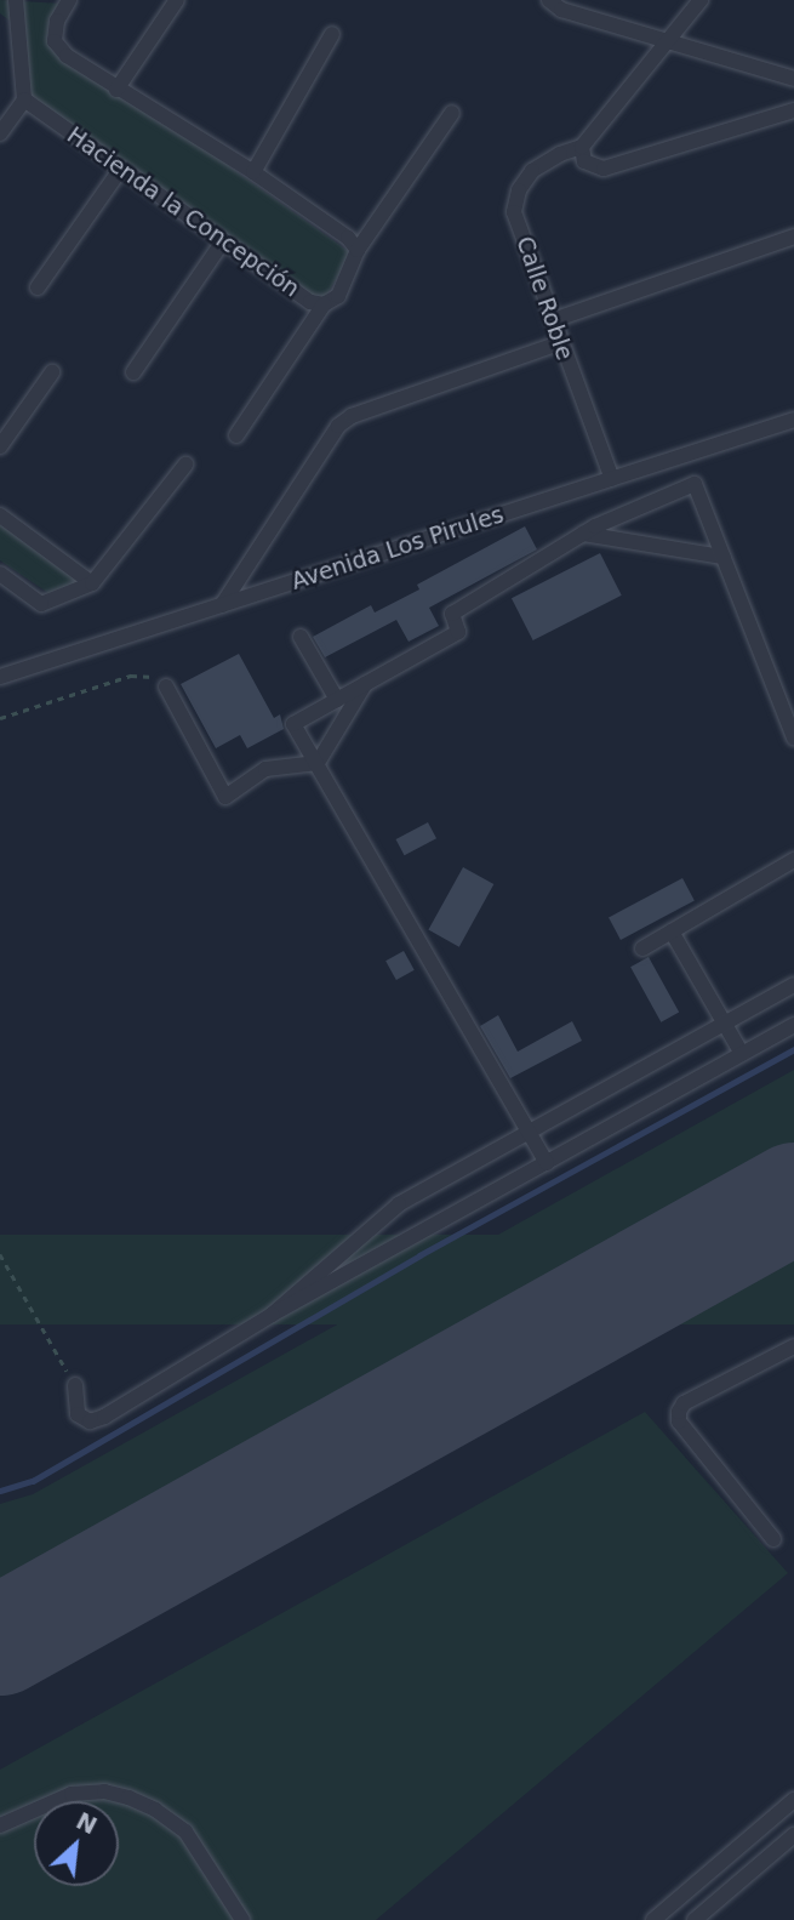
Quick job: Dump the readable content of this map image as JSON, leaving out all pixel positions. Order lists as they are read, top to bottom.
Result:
{
  "streets": {
    "street": ["Hacienda la Concepción", "Calle Roble", "Avenida Los Pirules"]
  },
  "crossings": [
    ["Calle Roble", "Avenida Los Pirules"]
  ],
  "north": "top right"
}
